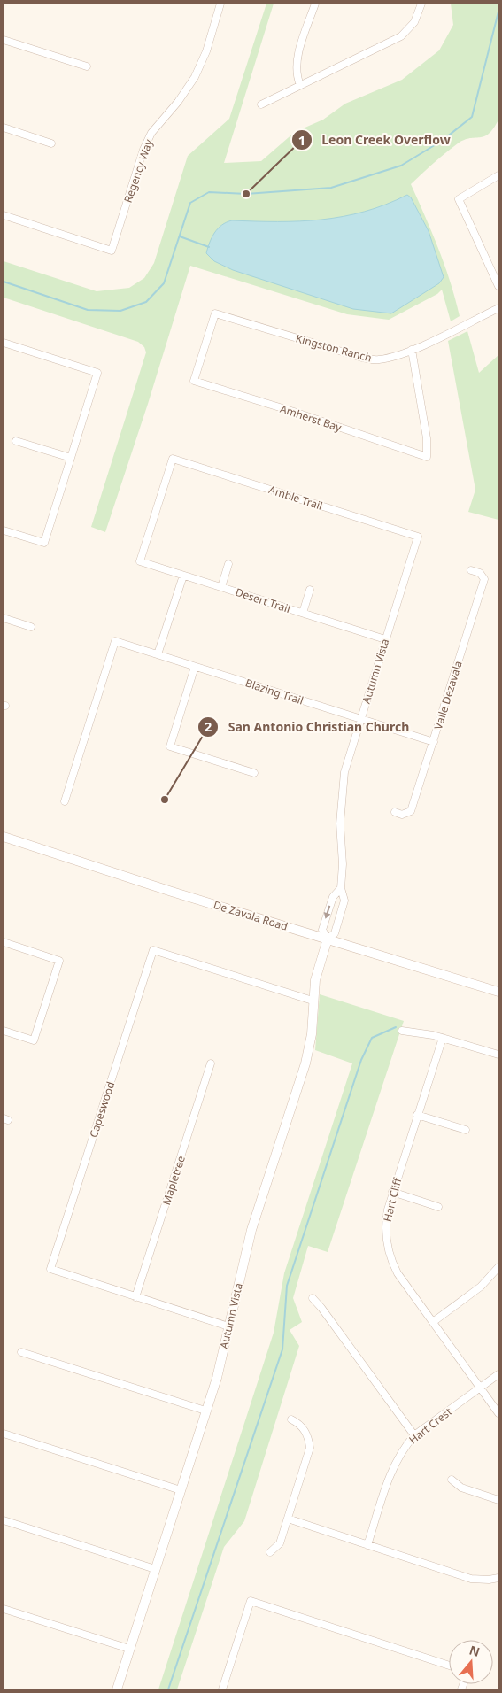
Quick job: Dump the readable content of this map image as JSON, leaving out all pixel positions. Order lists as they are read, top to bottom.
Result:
{
  "streets": {
    "street": [
      "Regency Way",
      "Kingston Ranch",
      "Amherst Bay",
      "Amble Trail",
      "Desert Trail",
      "Autumn Vista",
      "Blazing Trail",
      "Valle Dezavala",
      "De Zavala Road",
      "Capeswood",
      "Mapletree",
      "Hart Cliff",
      "Hart Crest"
    ]
  },
  "crossings": [
    ["Kingston Ranch", "Amherst Bay"],
    ["Amble Trail", "Desert Trail"],
    ["Amble Trail", "Autumn Vista"],
    ["Desert Trail", "Autumn Vista"],
    ["Autumn Vista", "Blazing Trail"],
    ["Autumn Vista", "De Zavala Road"],
    ["Autumn Vista", "Capeswood"],
    ["Blazing Trail", "Valle Dezavala"],
    ["Capeswood", "Mapletree"],
    ["Hart Cliff", "Hart Crest"]
  ],
  "places": ["Leon Creek Overflow", "San Antonio Christian Church"],
  "north": "top"
}
